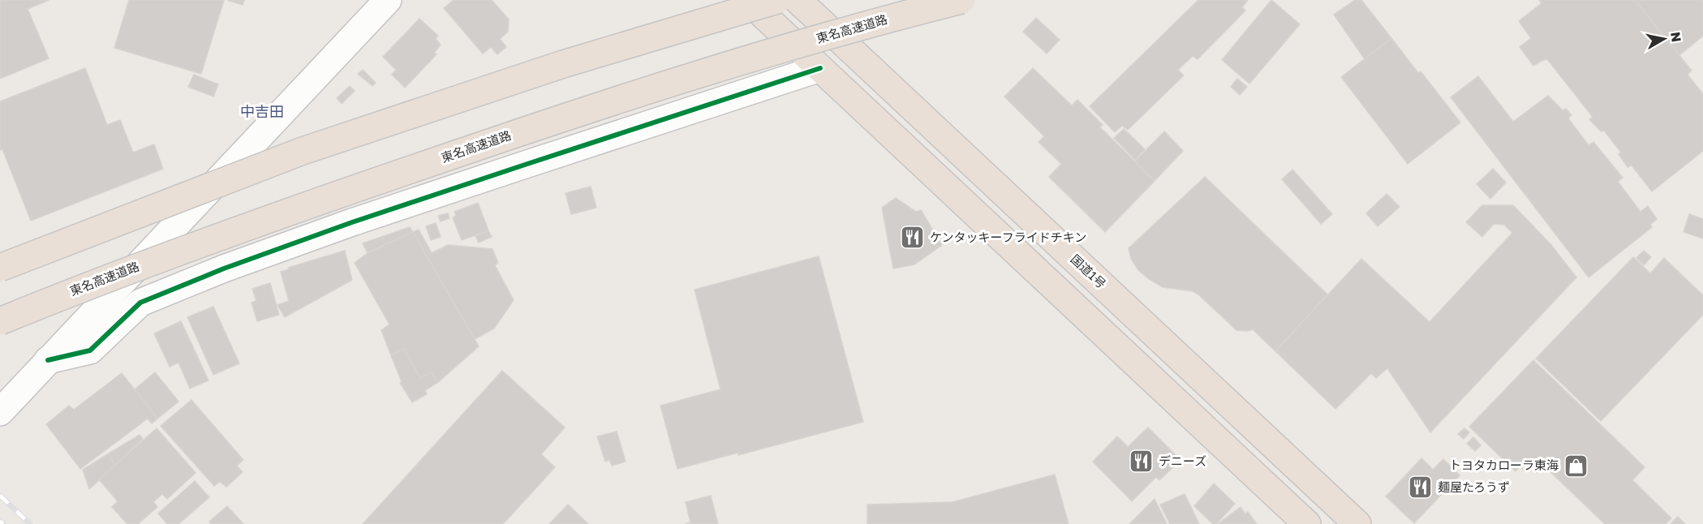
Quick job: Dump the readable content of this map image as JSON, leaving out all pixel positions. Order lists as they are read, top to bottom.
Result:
{
  "streets": {
    "highway": ["東名高速道路", "国道1号"]
  },
  "districts": ["中吉田"],
  "places": {
    "restaurant": ["ケンタッキーフライドチキン", "デニーズ", "麺屋たろうず"],
    "shop": ["トヨタカローラ東海"]
  },
  "north": "right"
}
